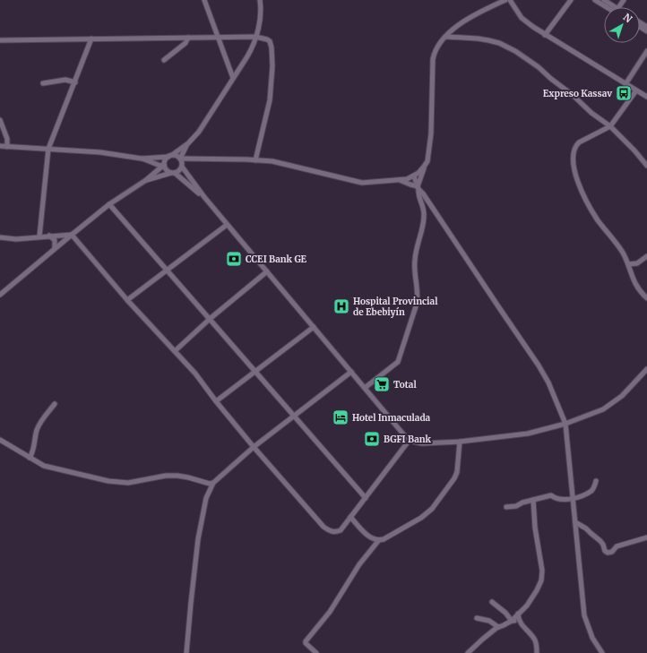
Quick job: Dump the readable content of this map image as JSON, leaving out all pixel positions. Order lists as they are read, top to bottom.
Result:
{
  "places": {
    "bus stop": ["Expreso Kassav"],
    "bank": ["CCEI Bank GE", "BGFI Bank"],
    "hospital": ["Hospital Provincial de Ebebiyín"],
    "supermarket": ["Total"],
    "hotel": ["Hotel Inmaculada"]
  },
  "north": "top right"
}
